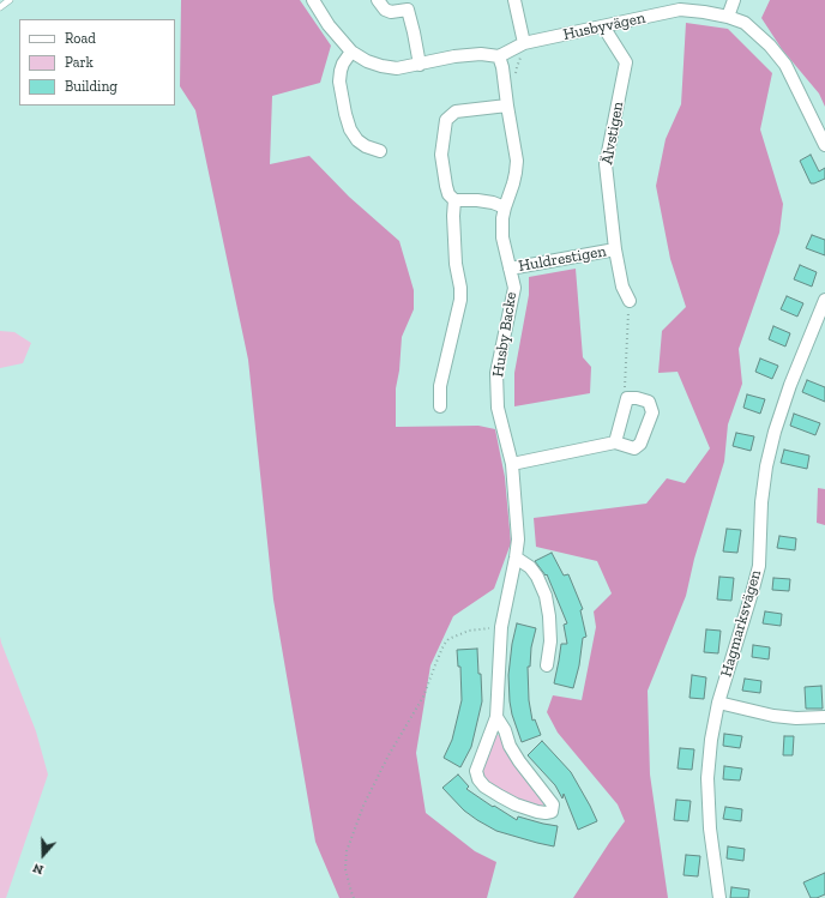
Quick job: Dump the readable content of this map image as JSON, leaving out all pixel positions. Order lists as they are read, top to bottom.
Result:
{
  "streets": {
    "street": [
      "Husbyvägen",
      "Älvstigen",
      "Huldrestigen",
      "Husby Backe",
      "Hagmarksvägen"
    ]
  },
  "crossings": [
    ["Husbyvägen", "Älvstigen"],
    ["Husbyvägen", "Husby Backe"],
    ["Älvstigen", "Huldrestigen"],
    ["Huldrestigen", "Husby Backe"]
  ],
  "legend": ["Road", "Park", "Building"],
  "north": "bottom"
}
